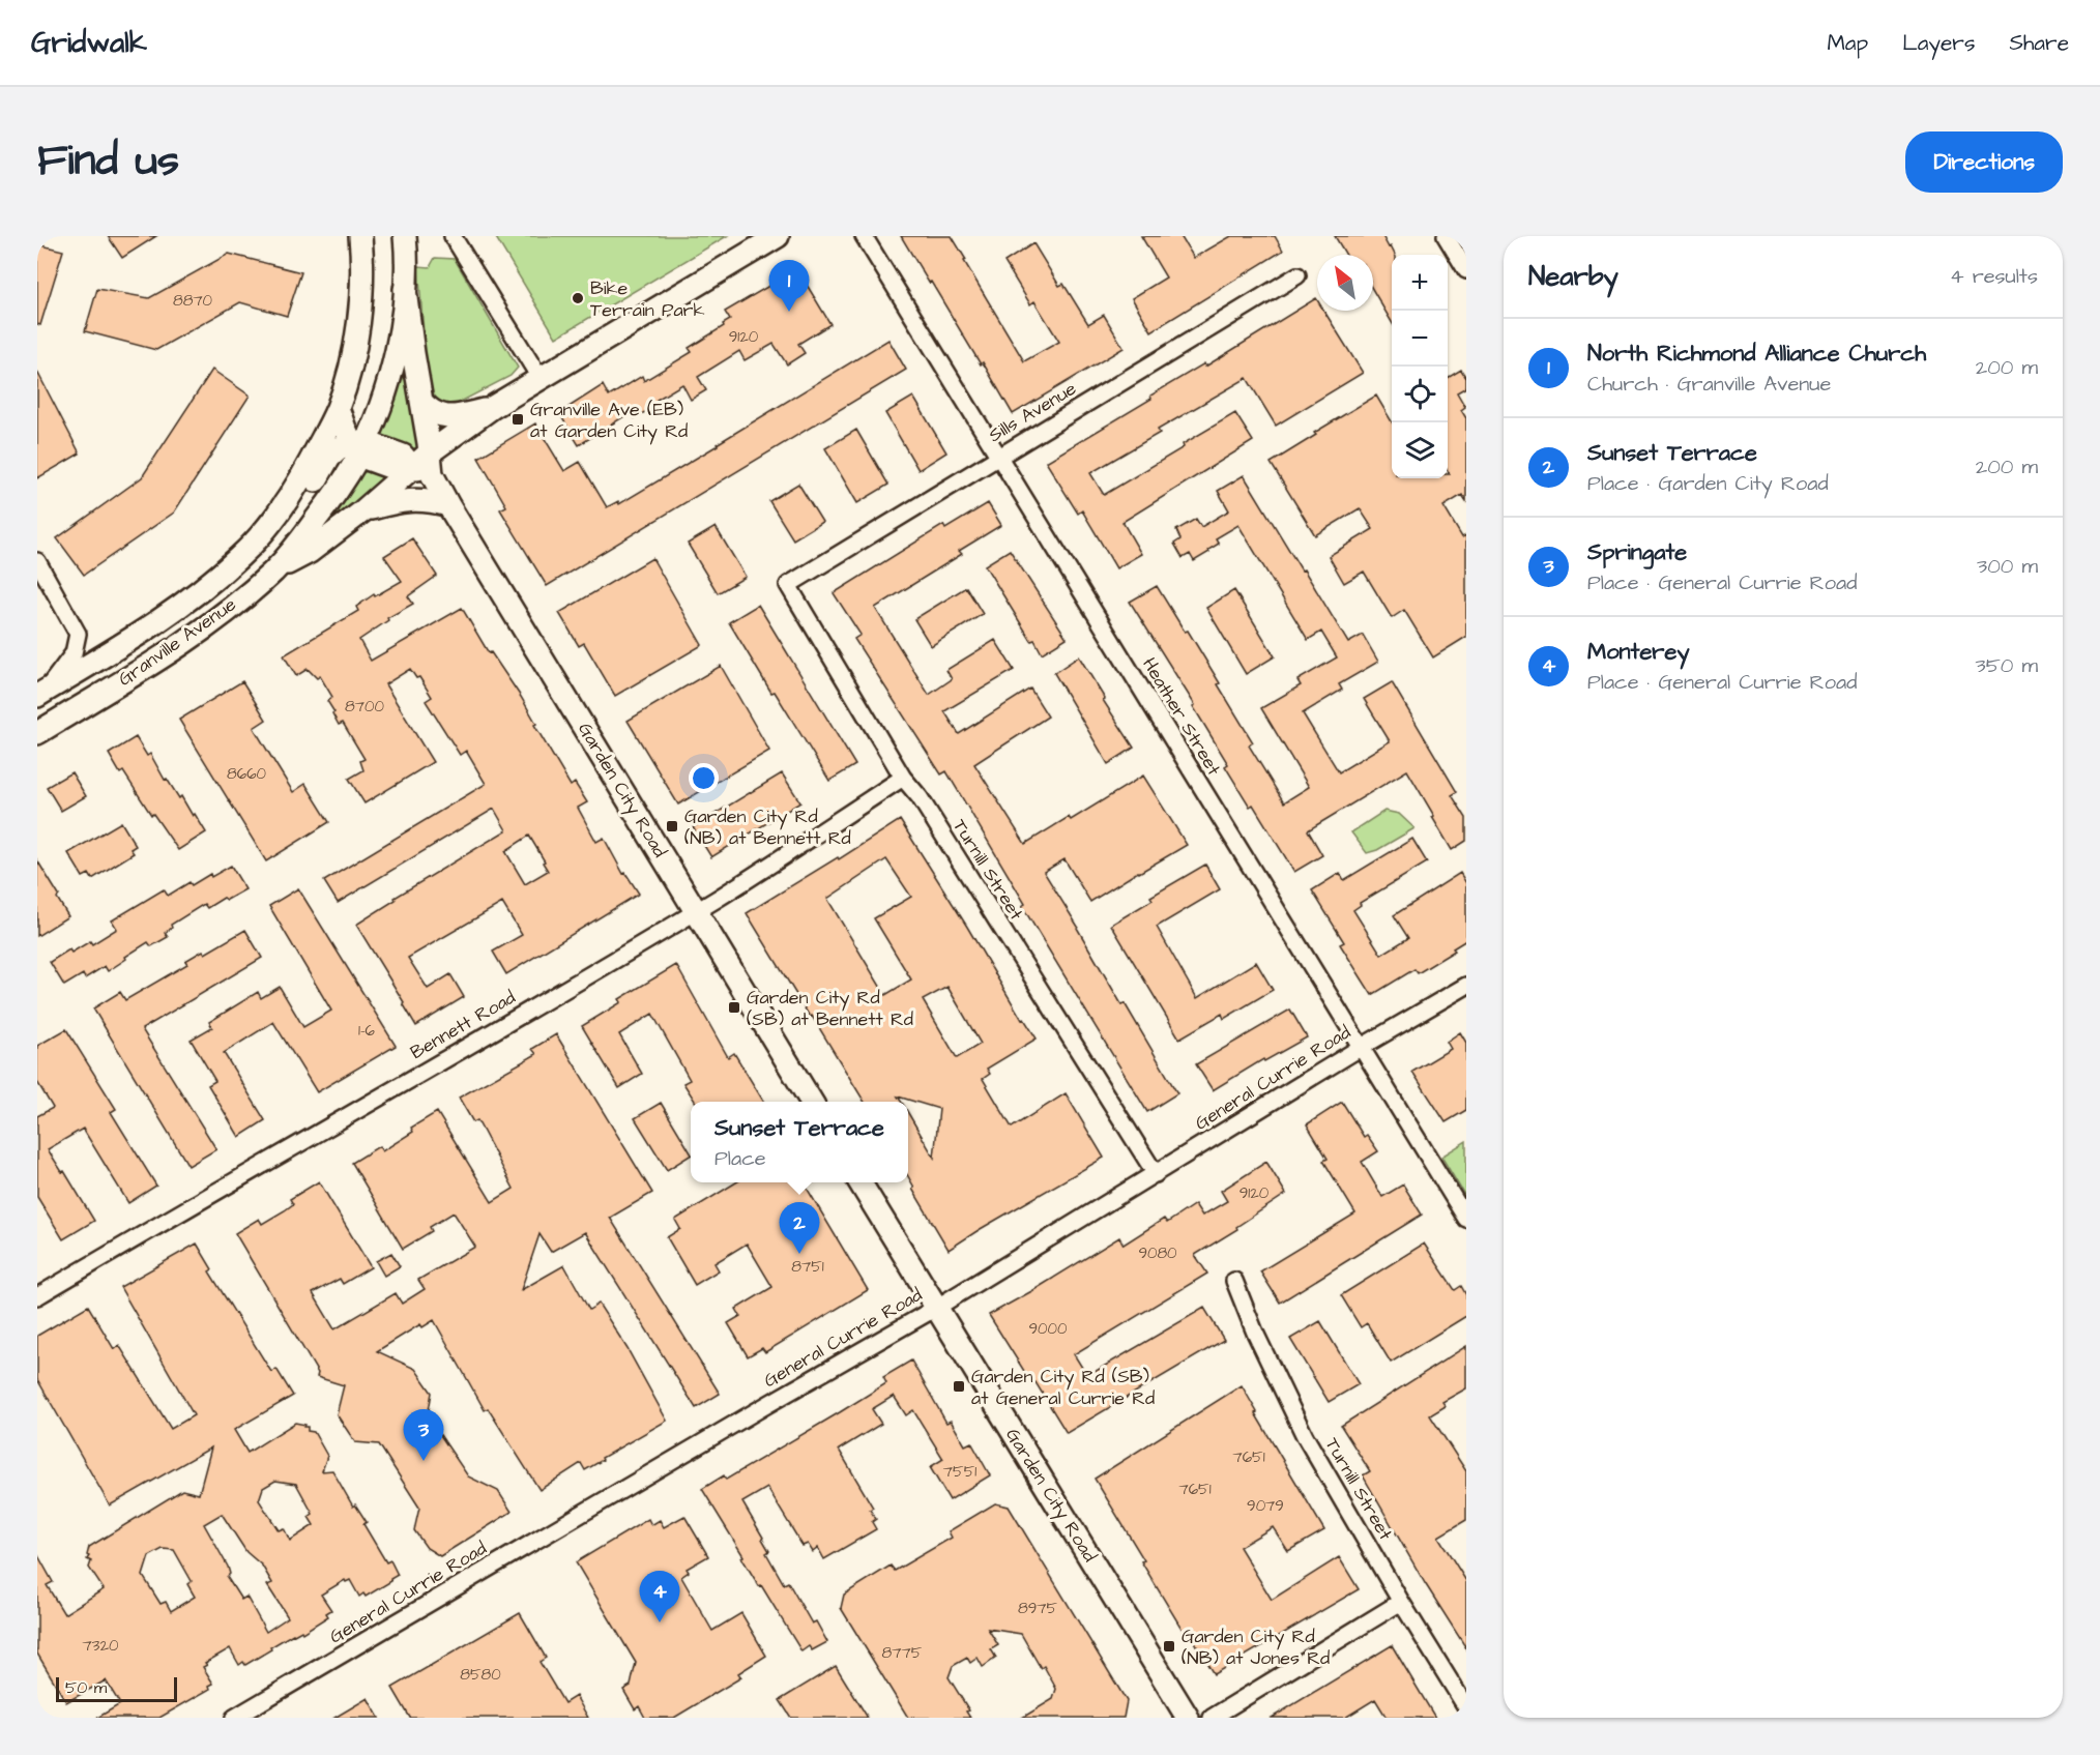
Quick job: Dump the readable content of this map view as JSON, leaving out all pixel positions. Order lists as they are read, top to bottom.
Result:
{
  "streets": {
    "main road": ["Granville Avenue", "Garden City Road"],
    "street": [
      "Sills Avenue",
      "Heather Street",
      "Turnill Street",
      "Bennett Road",
      "General Currie Road"
    ]
  },
  "crossings": [
    ["Sills Avenue", "Heather Street"],
    ["Sills Avenue", "Turnill Street"],
    ["Heather Street", "General Currie Road"],
    ["Garden City Road", "Bennett Road"],
    ["Garden City Road", "General Currie Road"],
    ["Turnill Street", "Bennett Road"],
    ["Turnill Street", "General Currie Road"]
  ],
  "places": {
    "other": ["Bike Terrain Park"],
    "transit": [
      "Granville Ave (EB) at Garden City Rd",
      "Garden City Rd (NB) at Bennett Rd",
      "Garden City Rd (SB) at Bennett Rd",
      "Garden City Rd (SB) at General Currie Rd",
      "Garden City Rd (NB) at Jones Rd"
    ]
  },
  "house_numbers": [
    "8870",
    "9120",
    "8700",
    "8660",
    "1-6",
    "9120",
    "9080",
    "8751",
    "9000",
    "7651",
    "7551",
    "7651",
    "9079",
    "8975",
    "7320",
    "8775",
    "8580"
  ],
  "scale_bar": "50 m",
  "north": "top left",
  "page": {
    "header": "Gridwalk",
    "nav": ["Map", "Layers", "Share"],
    "title": "Find us",
    "buttons": "Directions",
    "heading": ["Nearby", "4 results"],
    "map_buttons": ["+", "−"],
    "pins": [
      "1",
      "2",
      "3",
      "4"
    ],
    "list": [
      {
        "mark": "1",
        "name": "North Richmond Alliance Church",
        "note": "Church · Granville Avenue",
        "value": "200 m"
      },
      {
        "mark": "2",
        "name": "Sunset Terrace",
        "note": "Place · Garden City Road",
        "value": "200 m"
      },
      {
        "mark": "3",
        "name": "Springate",
        "note": "Place · General Currie Road",
        "value": "300 m"
      },
      {
        "mark": "4",
        "name": "Monterey",
        "note": "Place · General Currie Road",
        "value": "350 m"
      }
    ],
    "popup": ["Sunset Terrace", "Place"],
    "scale": "50 m"
  }
}
